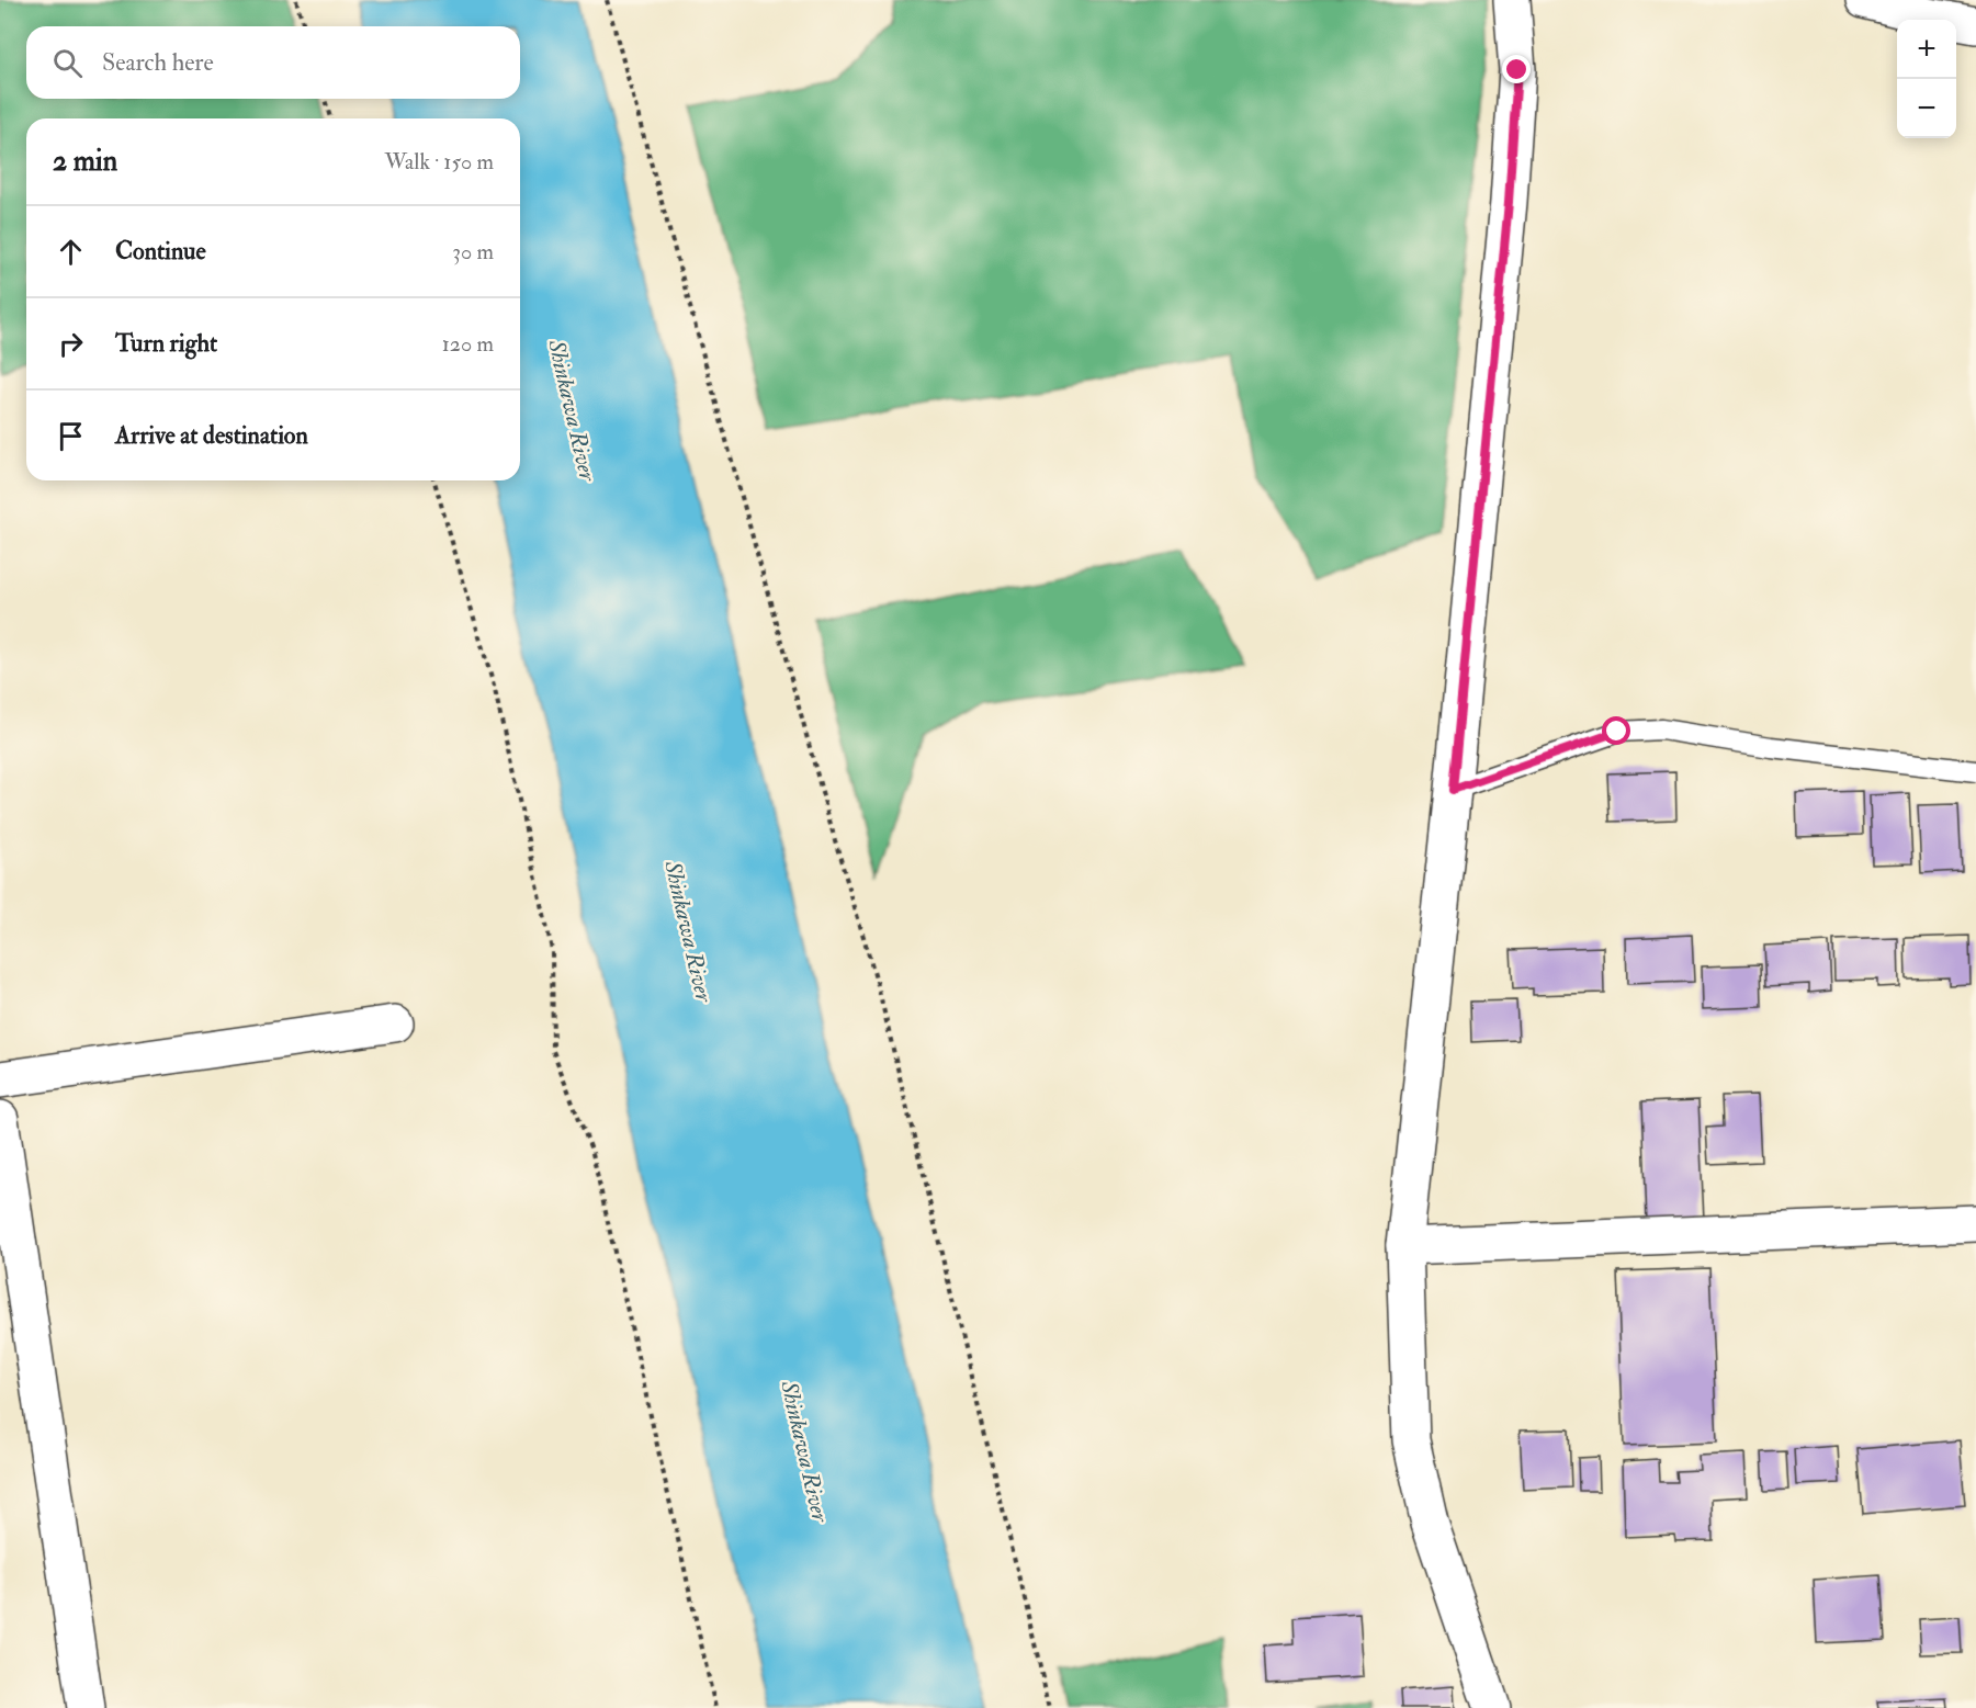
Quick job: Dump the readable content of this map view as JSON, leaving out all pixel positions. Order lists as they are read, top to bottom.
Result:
{
  "water": ["Shinkawa River"],
  "page": {
    "map_buttons": ["+", "−"],
    "search": "Search here",
    "heading": ["2 min", "Walk · 150 m"],
    "list": [
      ["Continue", "30 m"],
      ["Turn right", "120 m"],
      "Arrive at destination"
    ]
  }
}
